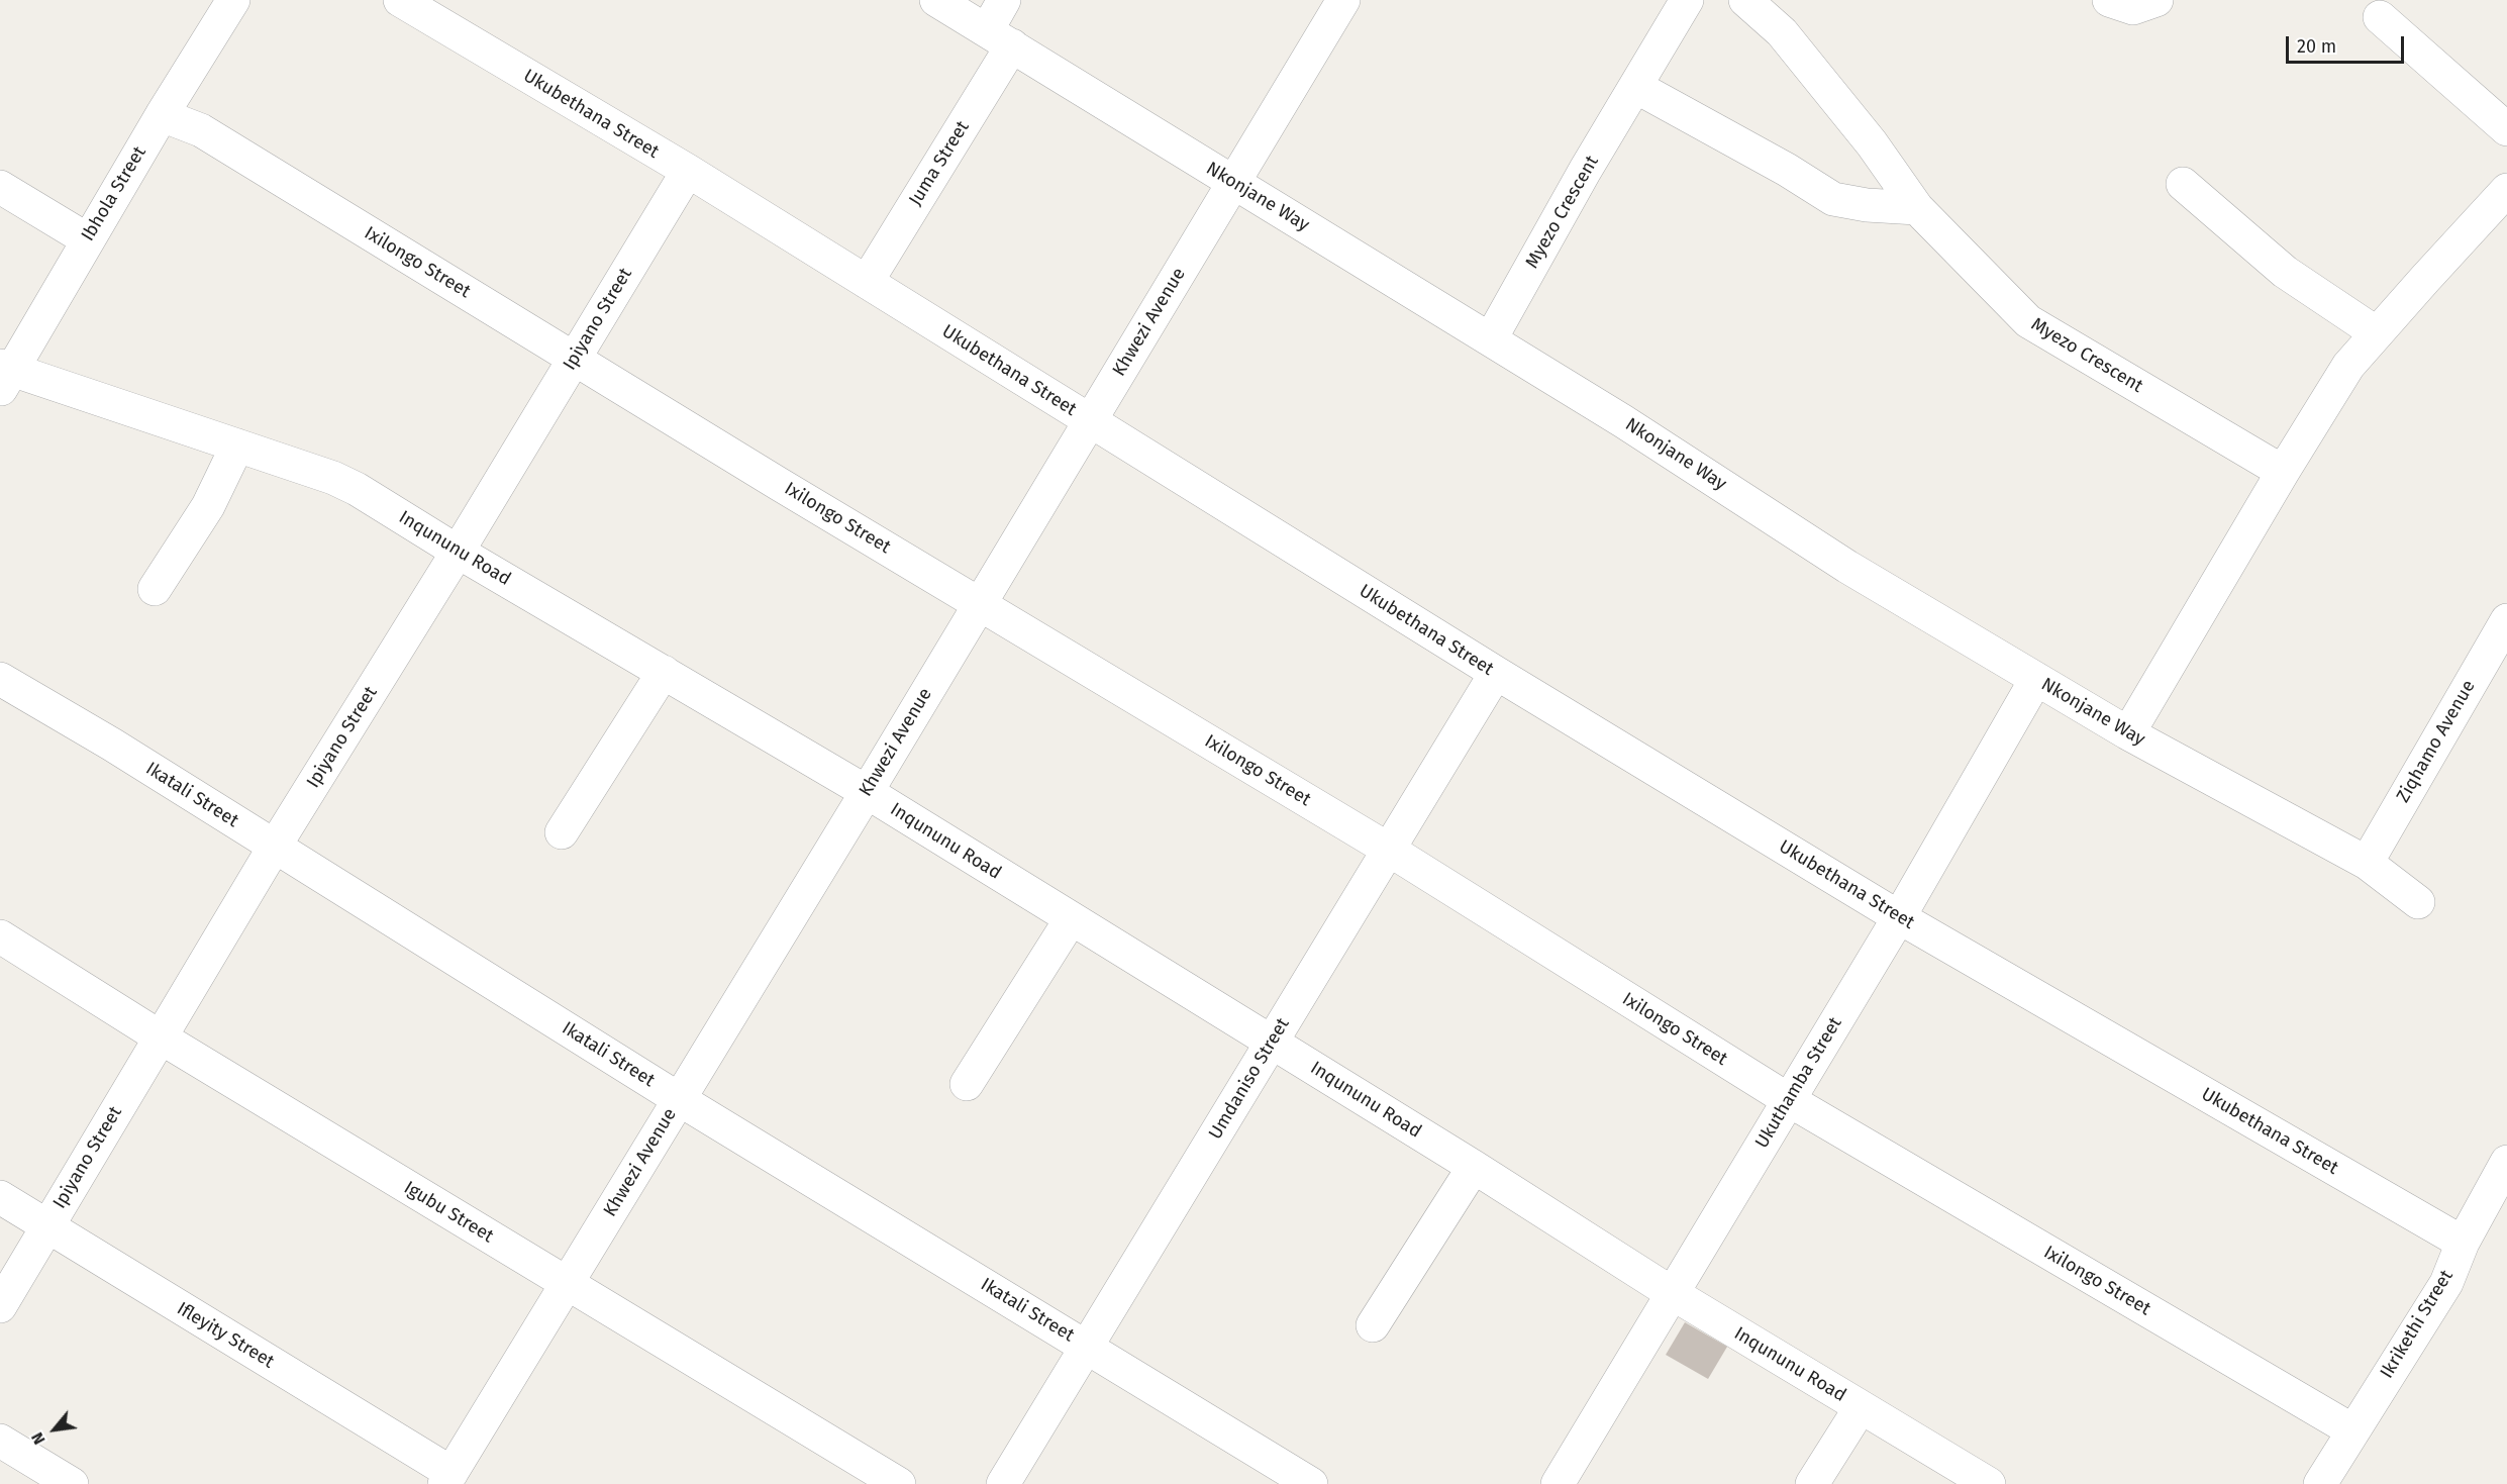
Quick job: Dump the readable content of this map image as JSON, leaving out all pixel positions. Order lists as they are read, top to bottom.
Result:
{
  "streets": {
    "street": [
      "Ukubethana Street",
      "Juma Street",
      "Ibhola Street",
      "Nkonjane Way",
      "Myezo Crescent",
      "Ixilongo Street",
      "Ipiyano Street",
      "Khwezi Avenue",
      "Inqununu Road",
      "Ziqhamo Avenue",
      "Ikatali Street",
      "Umdaniso Street",
      "Ukuthamba Street",
      "Igubu Street",
      "Ikrikethi Street",
      "Ifleyity Street"
    ]
  },
  "crossings": [
    ["Ukubethana Street", "Juma Street"],
    ["Ukubethana Street", "Ipiyano Street"],
    ["Ukubethana Street", "Khwezi Avenue"],
    ["Ukubethana Street", "Umdaniso Street"],
    ["Ukubethana Street", "Ukuthamba Street"],
    ["Ukubethana Street", "Ikrikethi Street"],
    ["Juma Street", "Nkonjane Way"],
    ["Ibhola Street", "Ixilongo Street"],
    ["Ibhola Street", "Inqununu Road"],
    ["Nkonjane Way", "Myezo Crescent"],
    ["Nkonjane Way", "Khwezi Avenue"],
    ["Nkonjane Way", "Ziqhamo Avenue"],
    ["Nkonjane Way", "Ukuthamba Street"],
    ["Ixilongo Street", "Ipiyano Street"],
    ["Ixilongo Street", "Khwezi Avenue"],
    ["Ixilongo Street", "Umdaniso Street"],
    ["Ixilongo Street", "Ukuthamba Street"],
    ["Ixilongo Street", "Ikrikethi Street"],
    ["Ipiyano Street", "Inqununu Road"],
    ["Ipiyano Street", "Ikatali Street"],
    ["Ipiyano Street", "Igubu Street"],
    ["Ipiyano Street", "Ifleyity Street"],
    ["Khwezi Avenue", "Inqununu Road"],
    ["Khwezi Avenue", "Ikatali Street"],
    ["Khwezi Avenue", "Igubu Street"],
    ["Khwezi Avenue", "Ifleyity Street"],
    ["Inqununu Road", "Umdaniso Street"],
    ["Inqununu Road", "Ukuthamba Street"],
    ["Ikatali Street", "Umdaniso Street"]
  ],
  "scale_bar": "20 m",
  "north": "bottom left"
}
